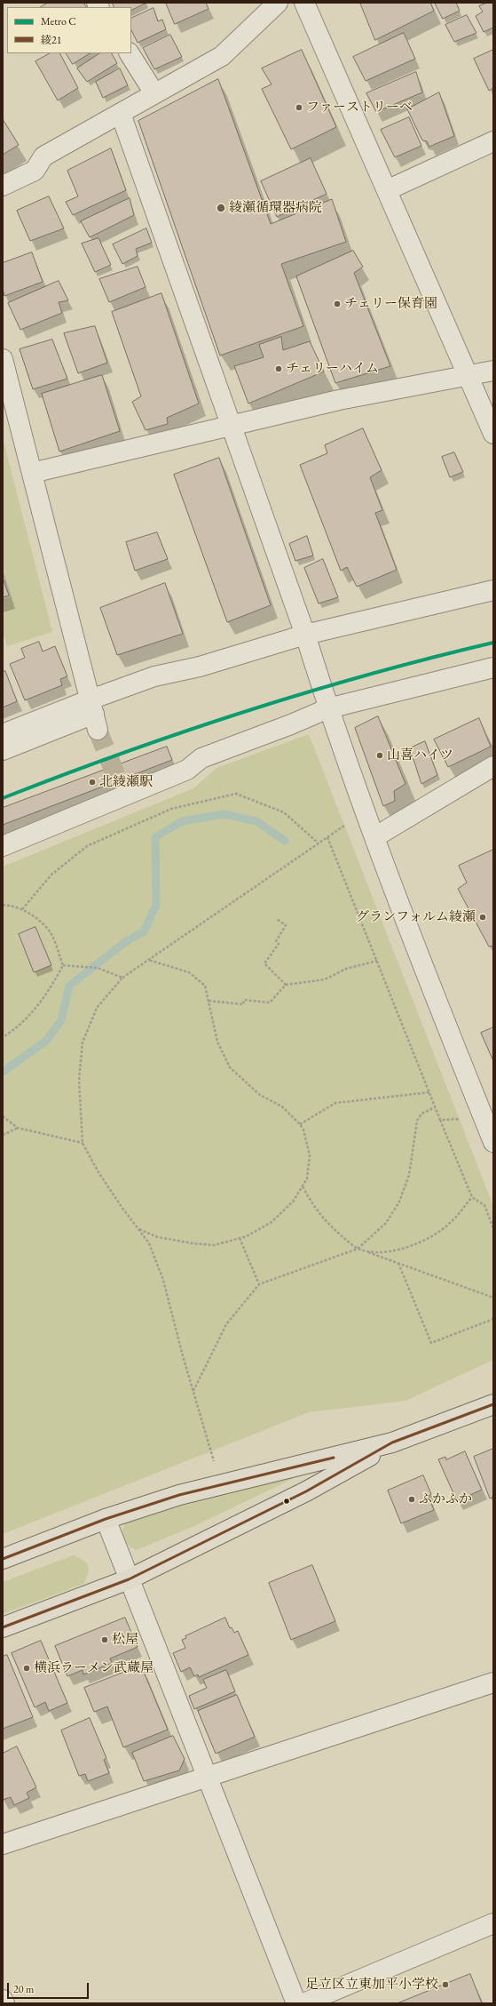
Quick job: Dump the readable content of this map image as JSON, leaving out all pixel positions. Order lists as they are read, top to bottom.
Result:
{
  "places": [
    "ファーストリーベ",
    "綾瀬循環器病院",
    "チェリー保育園",
    "チェリーハイム",
    "山喜ハイツ",
    "北綾瀬駅",
    "グランフォルム綾瀬",
    "ふかふか",
    "松屋",
    "横浜ラーメン武蔵屋",
    "足立区立東加平小学校"
  ],
  "lines": ["metro line C", "transit line 綾21"],
  "legend": ["Metro C", "綾21"],
  "scale_bar": "20 m"
}
